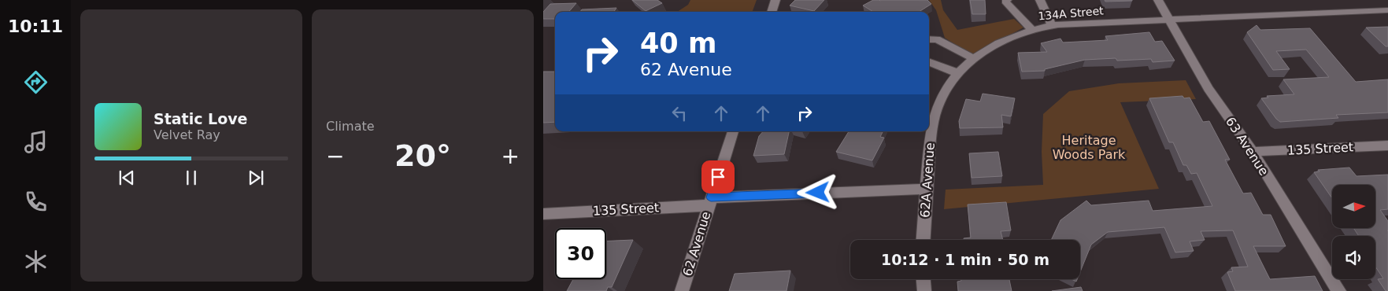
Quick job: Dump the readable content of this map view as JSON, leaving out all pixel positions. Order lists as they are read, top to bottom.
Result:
{
  "streets": {
    "street": [
      "134A Street",
      "63 Avenue",
      "135 Street",
      "62A Avenue",
      "62 Avenue"
    ]
  },
  "crossings": [
    ["134A Street", "63 Avenue"],
    ["134A Street", "62A Avenue"],
    ["63 Avenue", "135 Street"],
    ["135 Street", "62A Avenue"],
    ["135 Street", "62 Avenue"]
  ],
  "parks": ["Heritage Woods Park"],
  "north": "right",
  "page": {
    "tabs": "10:11",
    "tile": "Climate",
    "turn": ["40 m", "62 Avenue"],
    "song": ["Static Love", "Velvet Ray"],
    "heat": ["−", "20°", "+"],
    "limit": "30",
    "trip": "10:12 · 1 min · 50 m"
  }
}
